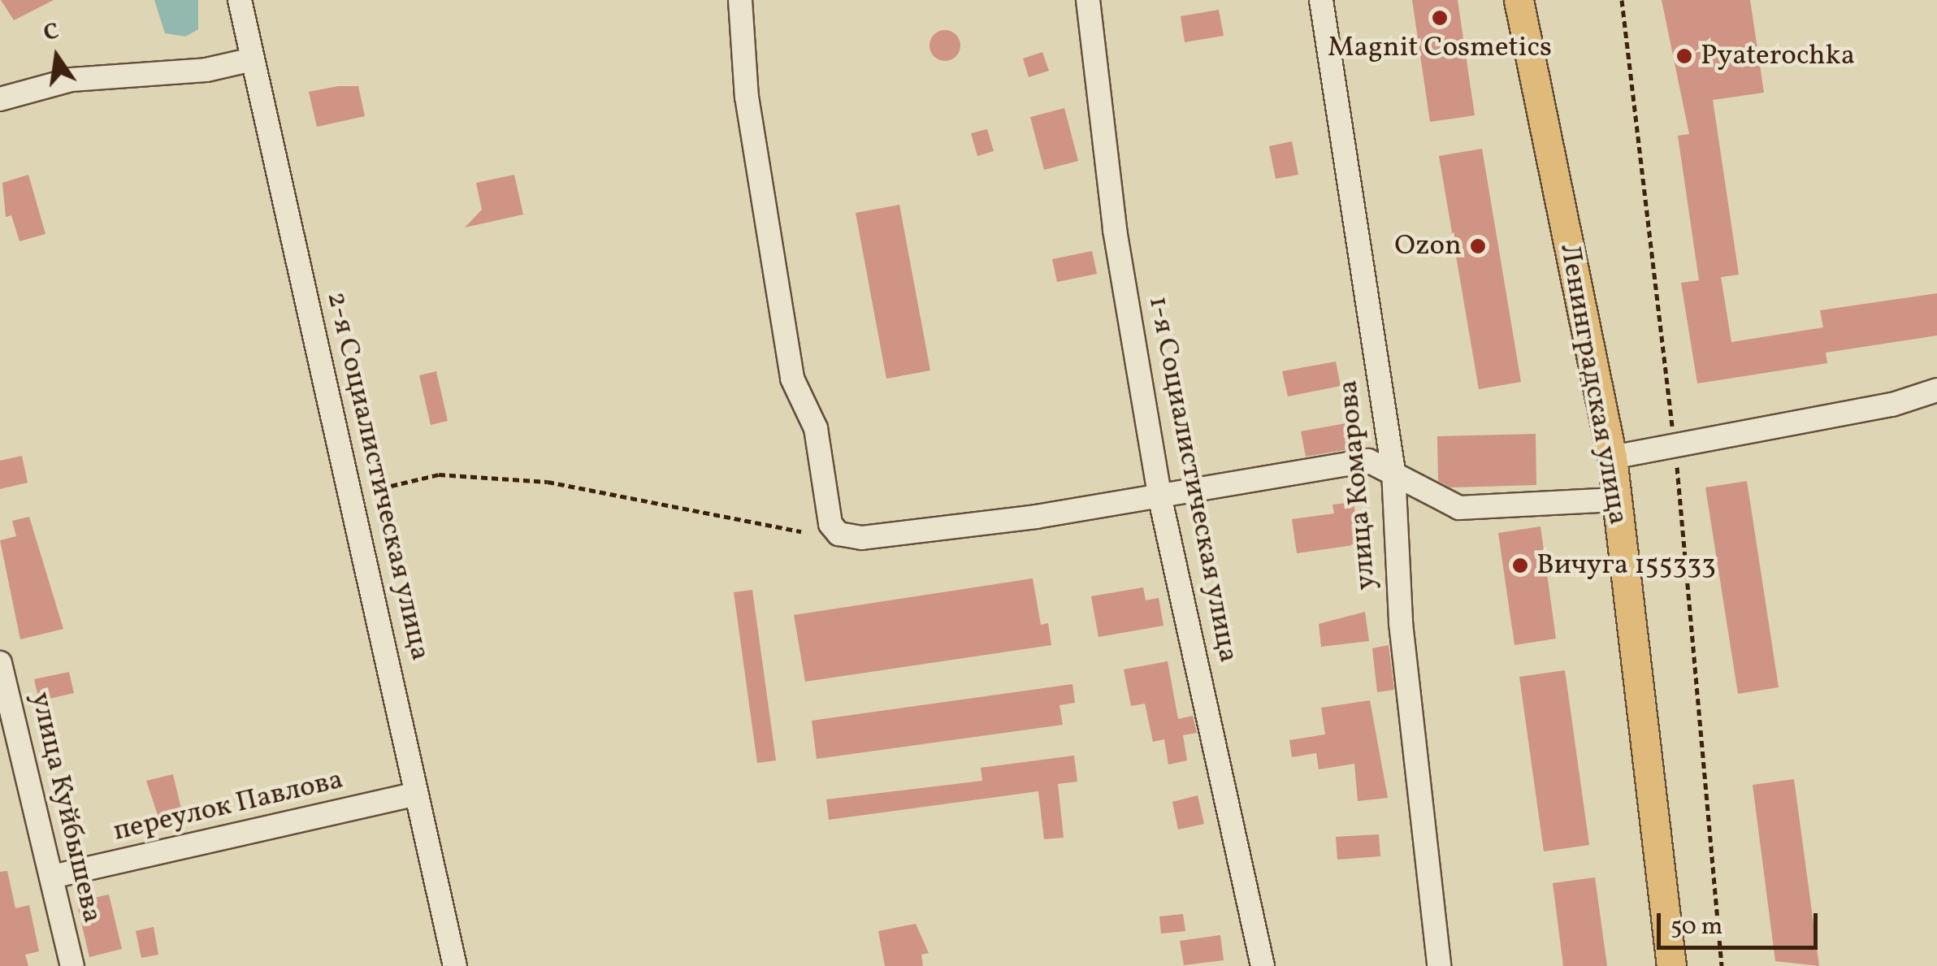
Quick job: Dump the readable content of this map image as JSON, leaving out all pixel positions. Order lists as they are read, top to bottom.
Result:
{
  "streets": {
    "main road": ["Ленинградская улица"],
    "street": [
      "2-я Социалистическая улица",
      "1-я Социалистическая улица",
      "улица Комарова",
      "переулок Павлова",
      "улица Куйбышева"
    ]
  },
  "crossings": [
    ["2-я Социалистическая улица", "переулок Павлова"],
    ["переулок Павлова", "улица Куйбышева"]
  ],
  "places": [
    "Magnit Cosmetics",
    "Pyaterochka",
    "Ozon",
    "Вичуга 155333"
  ],
  "scale_bar": "50 m",
  "north": "top"
}
